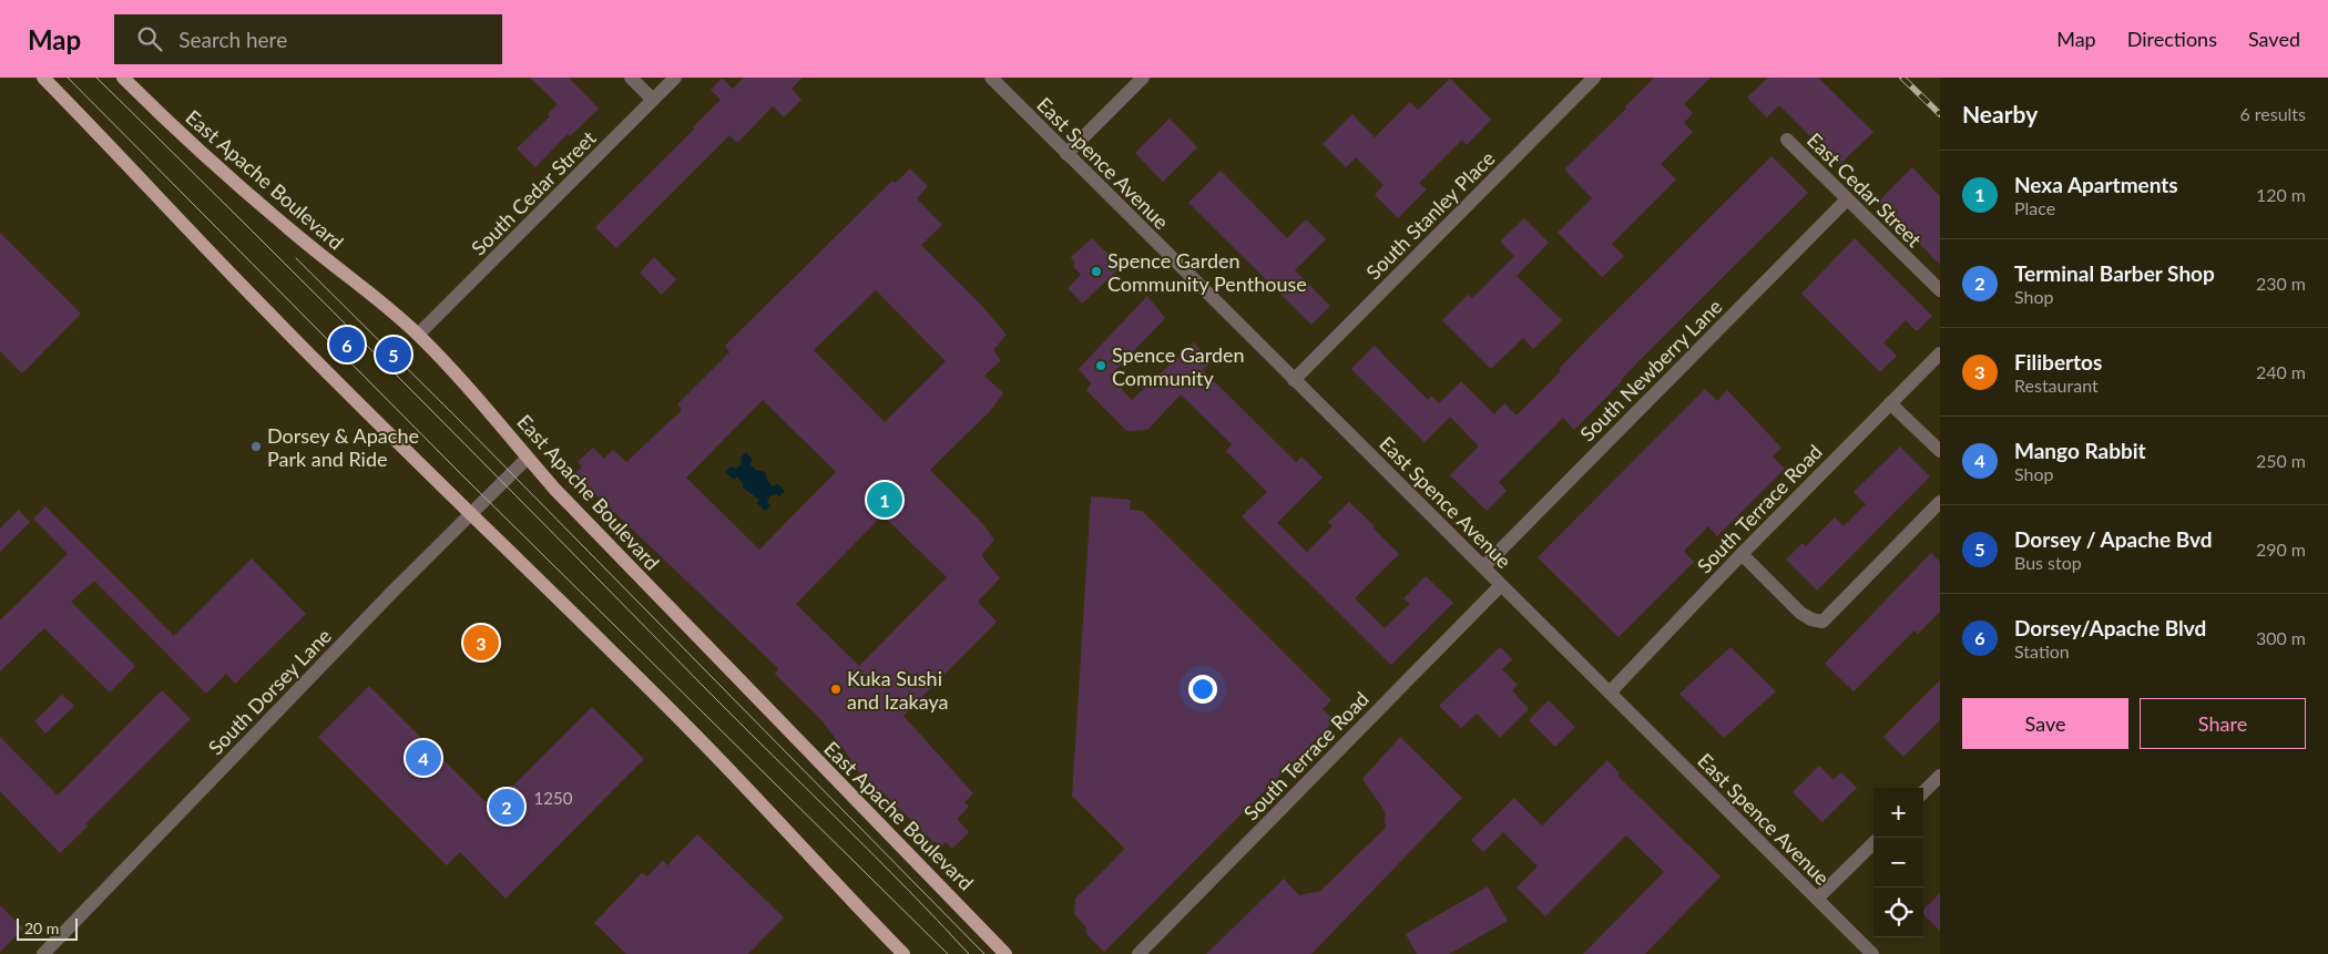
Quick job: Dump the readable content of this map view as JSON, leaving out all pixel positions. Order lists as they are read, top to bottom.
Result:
{
  "streets": {
    "main road": ["East Apache Boulevard"],
    "street": [
      "East Spence Avenue",
      "East Cedar Street",
      "South Cedar Street",
      "South Stanley Place",
      "South Newberry Lane",
      "South Terrace Road",
      "South Dorsey Lane"
    ]
  },
  "crossings": [
    ["East Spence Avenue", "South Stanley Place"],
    ["East Spence Avenue", "South Newberry Lane"],
    ["East Spence Avenue", "South Terrace Road"],
    ["East Apache Boulevard", "South Cedar Street"],
    ["East Apache Boulevard", "South Dorsey Lane"],
    ["East Cedar Street", "South Newberry Lane"]
  ],
  "places": [
    "Spence Garden Community Penthouse",
    "Spence Garden Community",
    "Dorsey & Apache Park and Ride",
    "Kuka Sushi and Izakaya"
  ],
  "house_numbers": ["1250"],
  "scale_bar": "20 m",
  "page": {
    "header": "Map",
    "search": "Search here",
    "nav": ["Map", "Directions", "Saved"],
    "heading": ["Nearby", "6 results"],
    "list": [
      {
        "mark": "1",
        "name": "Nexa Apartments",
        "note": "Place",
        "value": "120 m"
      },
      {
        "mark": "2",
        "name": "Terminal Barber Shop",
        "note": "Shop",
        "value": "230 m"
      },
      {
        "mark": "3",
        "name": "Filibertos",
        "note": "Restaurant",
        "value": "240 m"
      },
      {
        "mark": "4",
        "name": "Mango Rabbit",
        "note": "Shop",
        "value": "250 m"
      },
      {
        "mark": "5",
        "name": "Dorsey / Apache Bvd",
        "note": "Bus stop",
        "value": "290 m"
      },
      {
        "mark": "6",
        "name": "Dorsey/Apache Blvd",
        "note": "Station",
        "value": "300 m"
      }
    ],
    "pins": [
      "6",
      "5",
      "1",
      "3",
      "4",
      "2"
    ],
    "buttons": ["Save", "Share"],
    "map_buttons": ["+", "−"],
    "scale": "20 m"
  }
}
